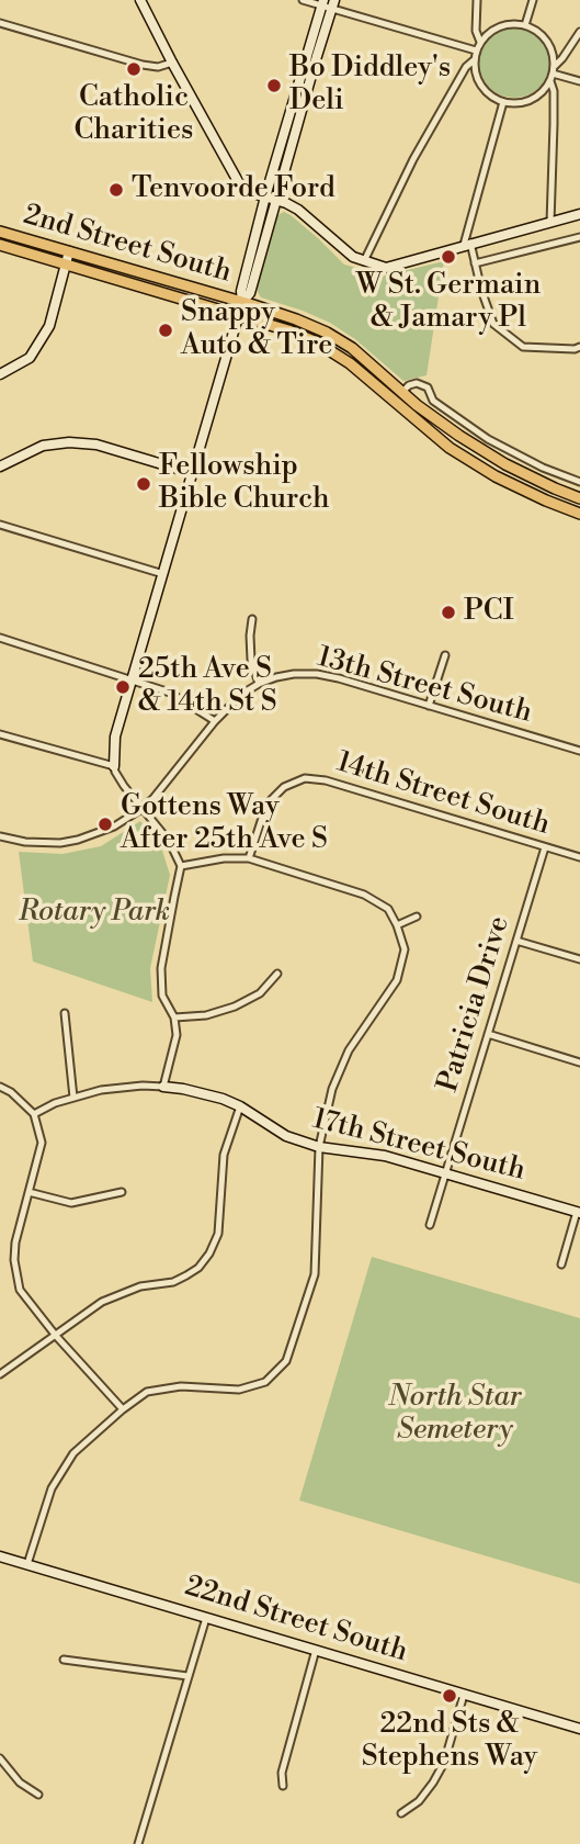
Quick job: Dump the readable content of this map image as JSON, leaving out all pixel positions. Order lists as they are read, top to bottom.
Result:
{
  "streets": {
    "main road": ["2nd Street South"],
    "street": [
      "13th Street South",
      "14th Street South",
      "Patricia Drive",
      "17th Street South",
      "22nd Street South"
    ]
  },
  "crossings": [
    ["14th Street South", "Patricia Drive"],
    ["Patricia Drive", "17th Street South"]
  ],
  "parks": ["Rotary Park", "North Star Semetery"],
  "places": [
    "Catholic Charities",
    "Bo Diddley's Deli",
    "Tenvoorde Ford",
    "W St. Germain & Jamary Pl",
    "Snappy Auto & Tire",
    "Fellowship Bible Church",
    "PCI",
    "25th Ave S & 14th St S",
    "Gottens Way After 25th Ave S",
    "22nd Sts & Stephens Way"
  ]
}
